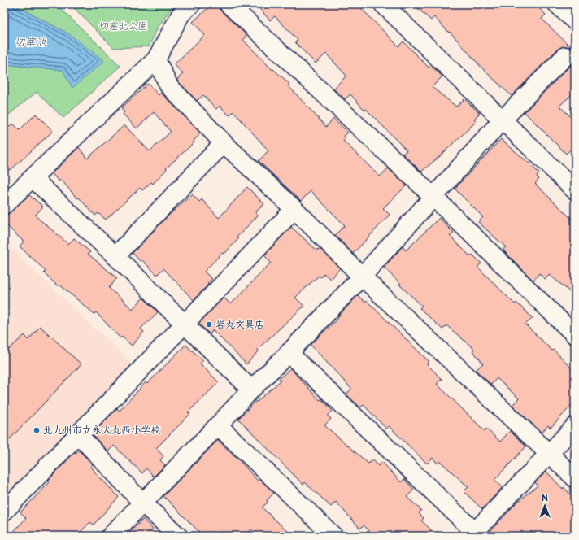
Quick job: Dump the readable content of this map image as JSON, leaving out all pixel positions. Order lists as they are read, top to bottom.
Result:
{
  "water": ["切塞池"],
  "parks": ["切塞北公園"],
  "places": ["岩丸文具店", "北九州市立永犬丸西小学校"],
  "north": "top"
}
